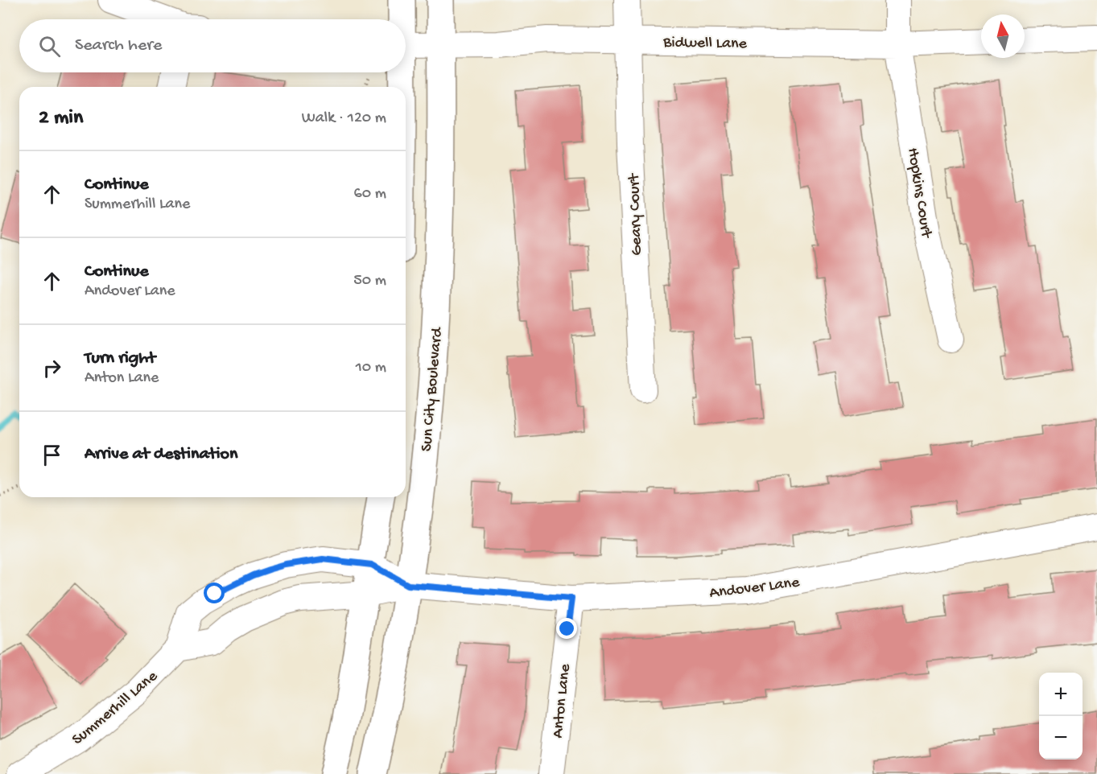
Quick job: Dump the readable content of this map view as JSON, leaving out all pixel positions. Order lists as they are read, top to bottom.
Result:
{
  "streets": {
    "street": [
      "Bidwell Lane",
      "Hopkins Court",
      "Geary Court",
      "Sun City Boulevard",
      "Andover Lane",
      "Anton Lane",
      "Summerhill Lane"
    ]
  },
  "crossings": [
    ["Bidwell Lane", "Hopkins Court"],
    ["Bidwell Lane", "Geary Court"],
    ["Bidwell Lane", "Sun City Boulevard"],
    ["Sun City Boulevard", "Andover Lane"],
    ["Sun City Boulevard", "Summerhill Lane"],
    ["Andover Lane", "Anton Lane"],
    ["Andover Lane", "Summerhill Lane"]
  ],
  "north": "top",
  "page": {
    "search": "Search here",
    "heading": ["2 min", "Walk · 120 m"],
    "list": [
      ["Continue", "Summerhill Lane", "60 m"],
      ["Continue", "Andover Lane", "50 m"],
      ["Turn right", "Anton Lane", "10 m"],
      "Arrive at destination"
    ],
    "map_buttons": ["+", "−"]
  }
}
